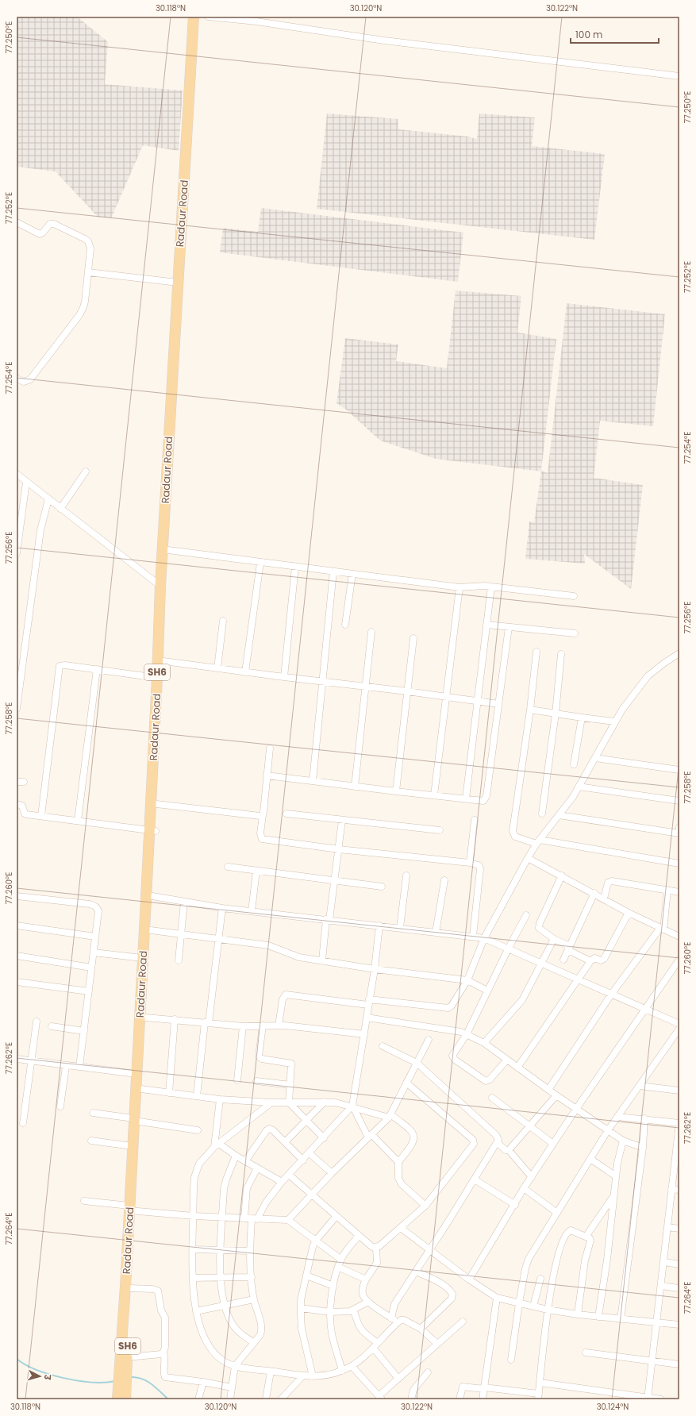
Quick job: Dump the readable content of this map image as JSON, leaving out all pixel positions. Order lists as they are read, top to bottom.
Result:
{
  "streets": {
    "main road": ["Radaur Road", "SH6"]
  },
  "scale_bar": "100 m",
  "north": "right",
  "coordinates": [
    "30.118°N",
    "30.120°N",
    "30.122°N",
    "77.250°E",
    "77.252°E",
    "77.254°E",
    "77.256°E",
    "77.258°E",
    "77.260°E",
    "77.262°E",
    "77.264°E",
    "30.124°N"
  ]
}
